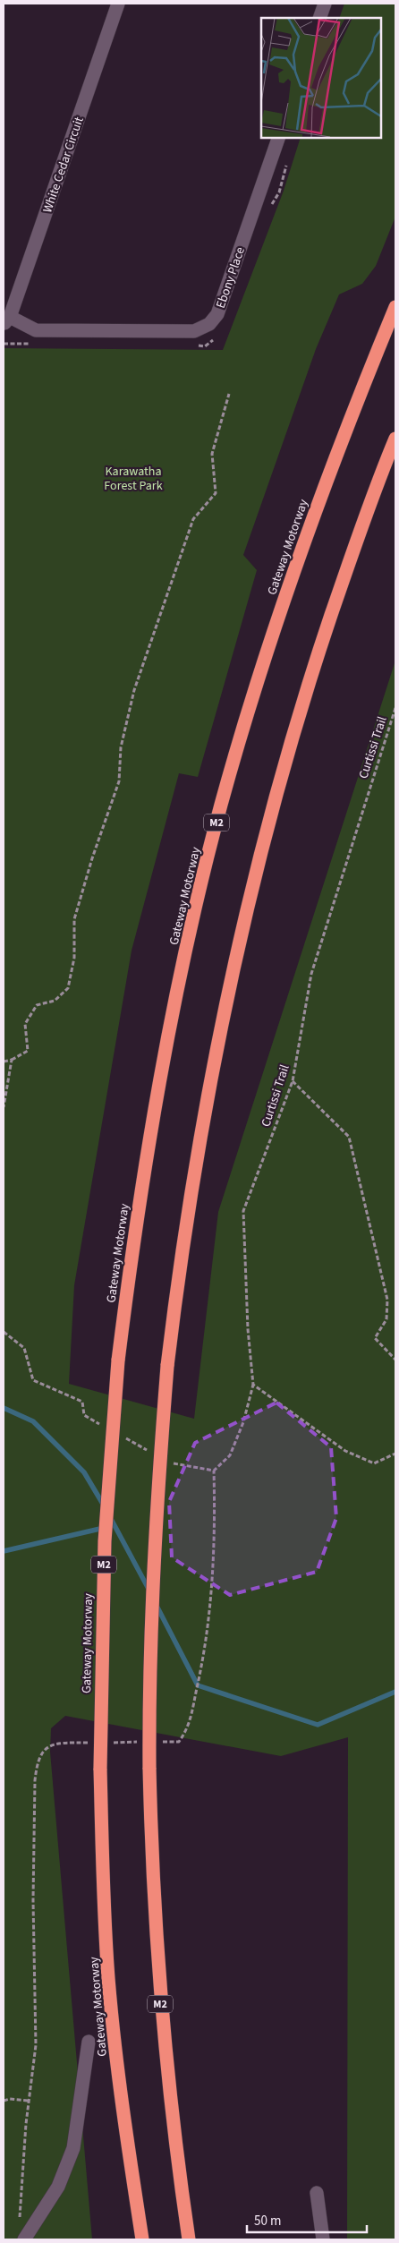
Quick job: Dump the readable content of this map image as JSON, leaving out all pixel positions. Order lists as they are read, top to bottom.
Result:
{
  "streets": {
    "highway": ["Gateway Motorway", "M2"],
    "street": ["White Cedar Circuit", "Ebony Place"],
    "path": ["Curtissi Trail"]
  },
  "crossings": [
    ["White Cedar Circuit", "Ebony Place"]
  ],
  "parks": ["Karawatha Forest Park"],
  "scale_bar": "50 m"
}
